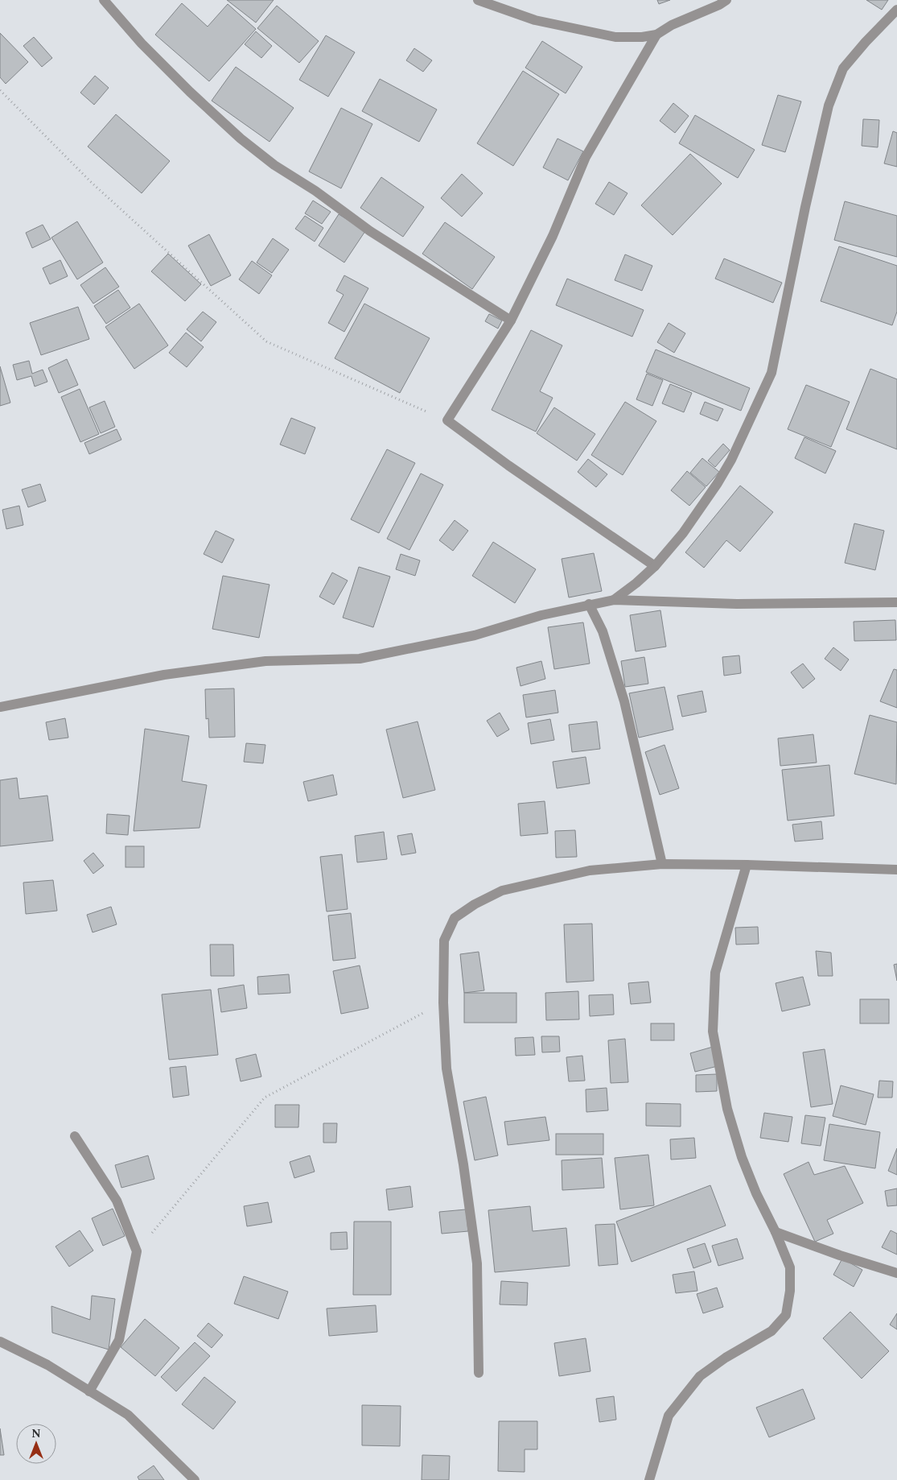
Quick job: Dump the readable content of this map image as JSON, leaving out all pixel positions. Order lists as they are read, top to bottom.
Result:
{
  "north": "top"
}
